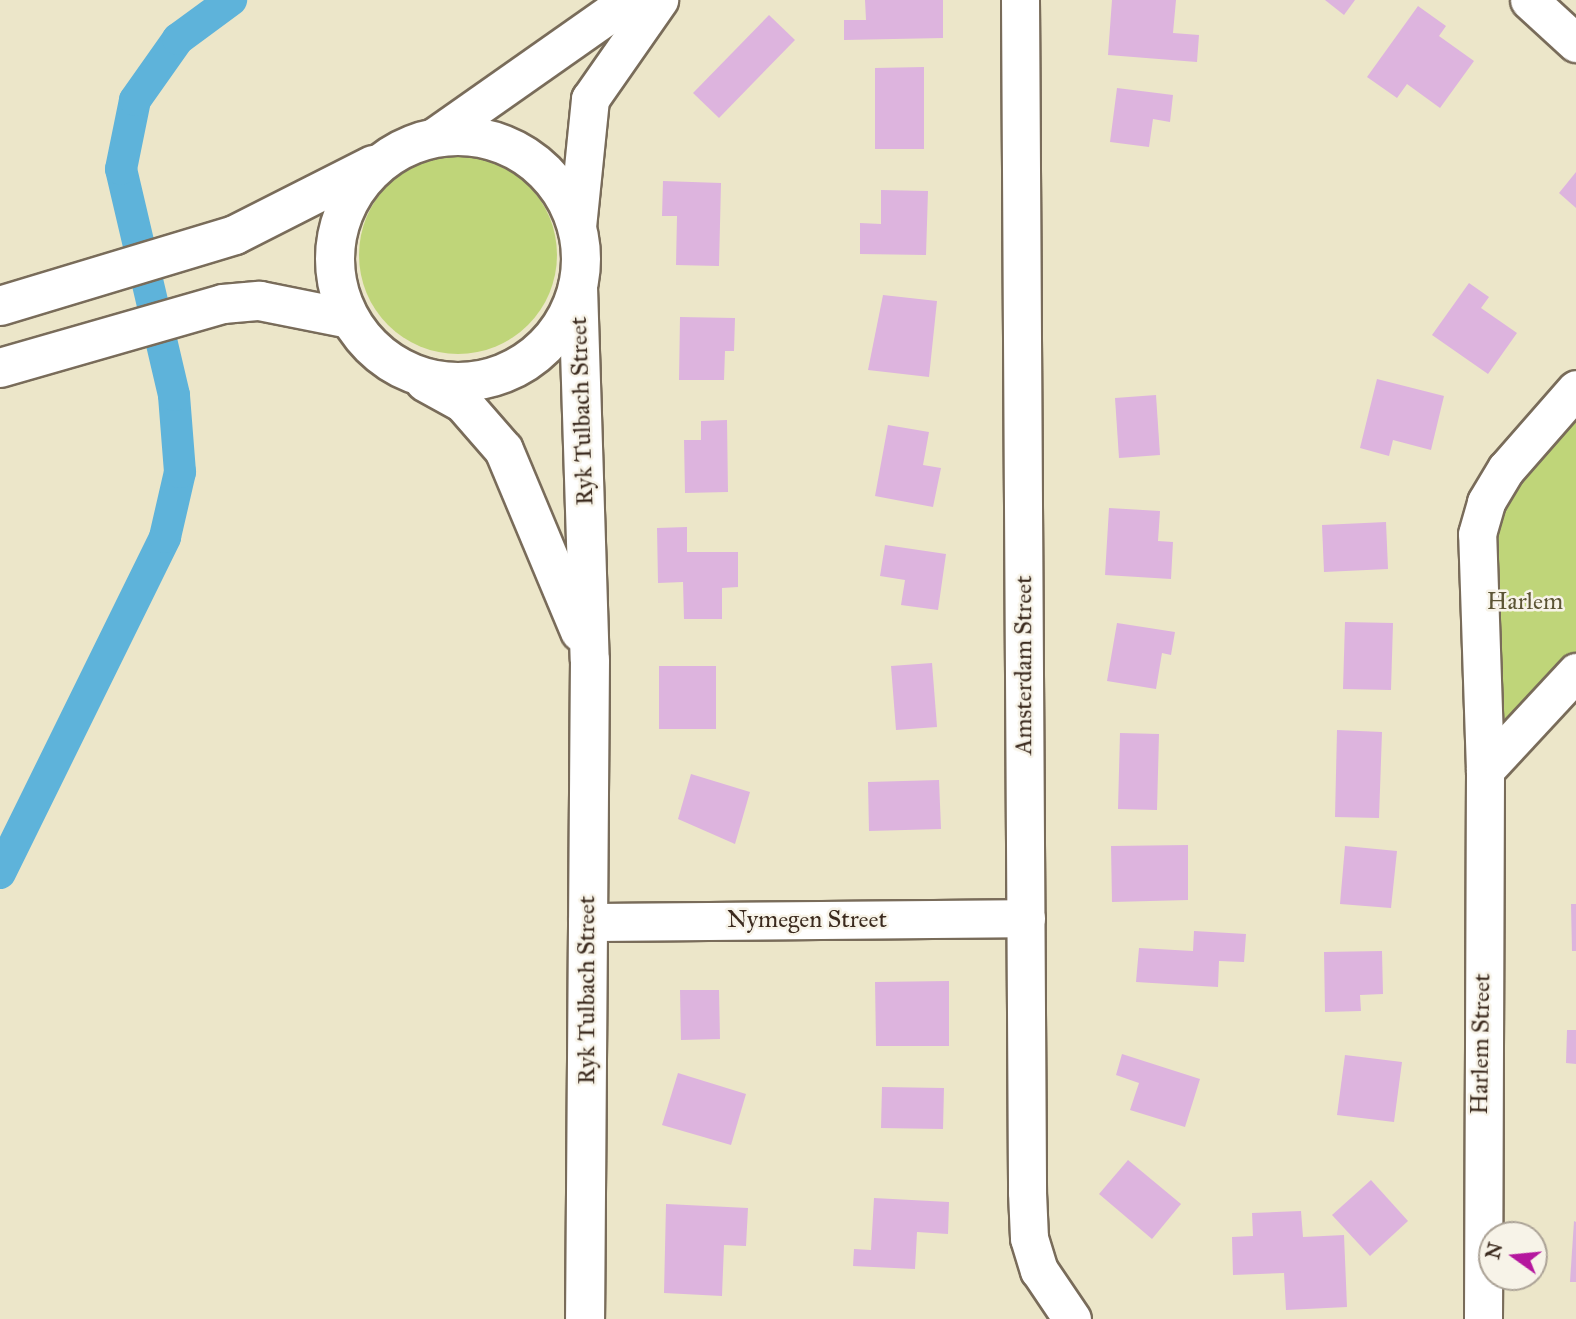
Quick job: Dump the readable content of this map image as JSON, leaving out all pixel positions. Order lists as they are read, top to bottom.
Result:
{
  "streets": {
    "street": [
      "Ryk Tulbach Street",
      "Amsterdam Street",
      "Nymegen Street",
      "Harlem Street"
    ]
  },
  "crossings": [
    ["Ryk Tulbach Street", "Nymegen Street"],
    ["Amsterdam Street", "Nymegen Street"]
  ],
  "parks": ["Harlem"],
  "north": "left"
}
